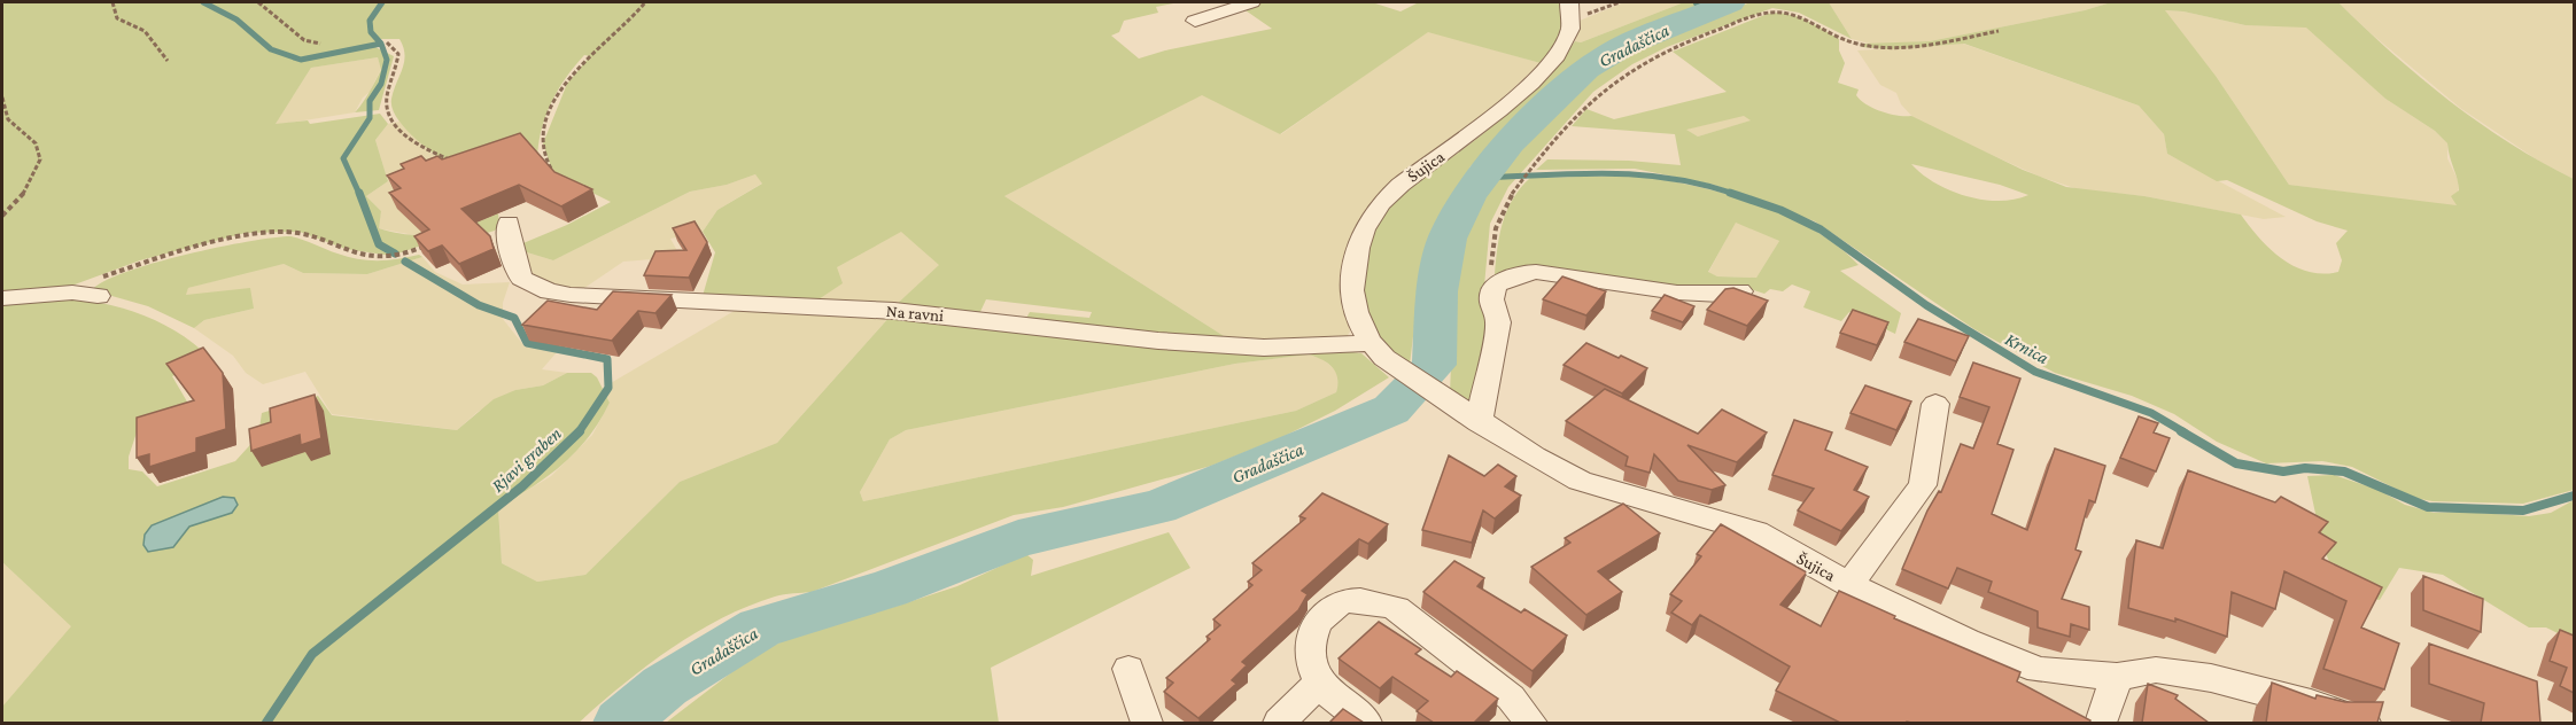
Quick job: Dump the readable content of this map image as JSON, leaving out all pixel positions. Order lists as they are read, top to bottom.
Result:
{
  "streets": {
    "street": ["Šujica", "Na ravni"]
  },
  "crossings": [
    ["Šujica", "Na ravni"]
  ],
  "water": ["Gradaščica", "Krnica", "Rjavi graben"]
}
